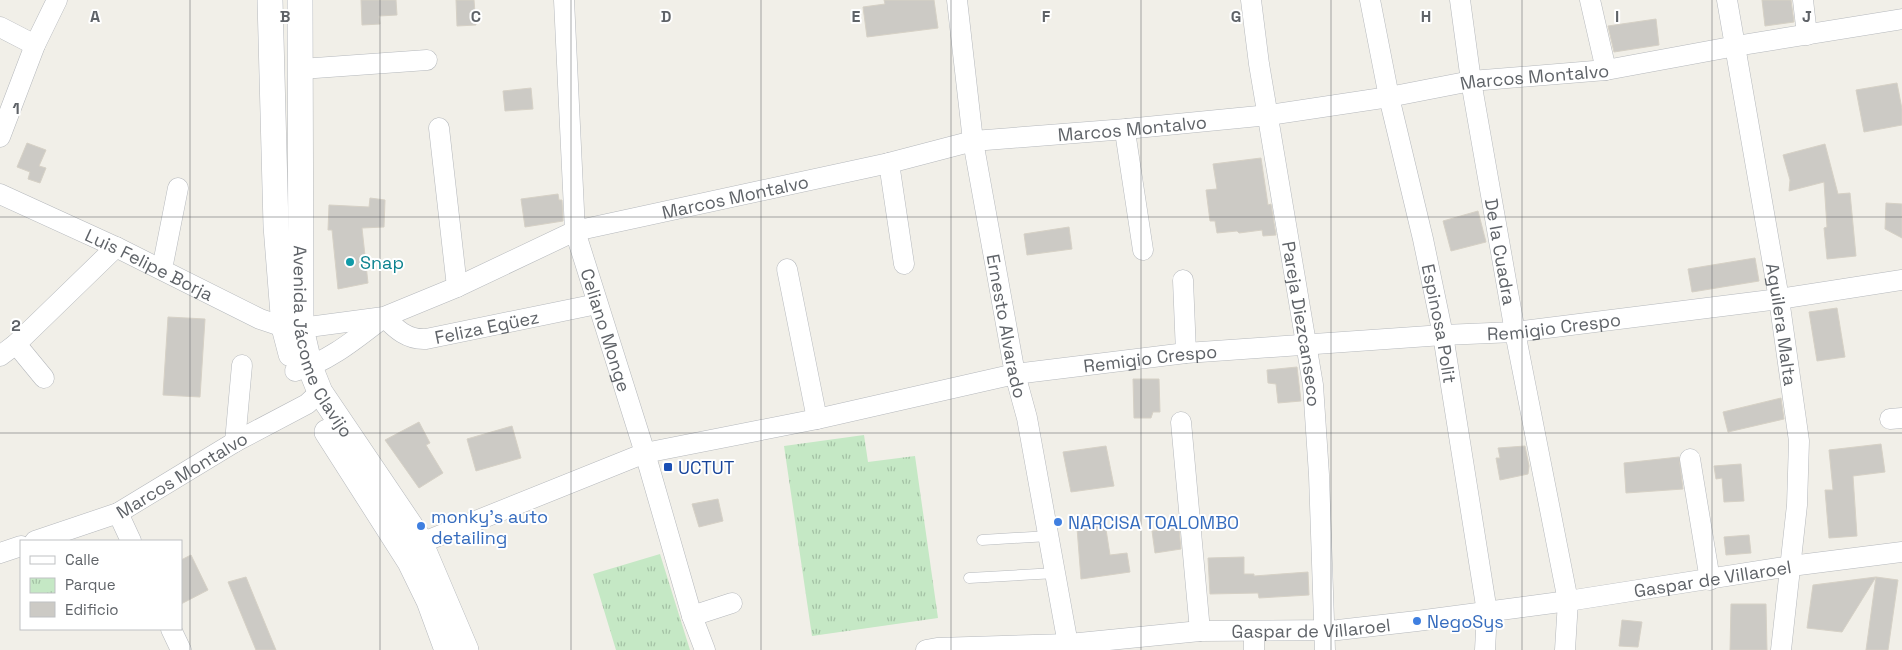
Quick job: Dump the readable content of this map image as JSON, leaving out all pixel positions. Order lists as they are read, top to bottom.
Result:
{
  "streets": {
    "street": [
      "Marcos Montalvo",
      "De la Cuadra",
      "Luis Felipe Borja",
      "Espinosa Polit",
      "Pareja Diezcanseco",
      "Aguilera Malta",
      "Ernesto Alvarado",
      "Remigio Crespo",
      "Feliza Egüez",
      "Celiano Monge",
      "Avenida Jácome Clavijo",
      "Gaspar de Villaroel"
    ]
  },
  "crossings": [
    ["Marcos Montalvo", "De la Cuadra"],
    ["Marcos Montalvo", "Luis Felipe Borja"],
    ["Marcos Montalvo", "Espinosa Polit"],
    ["Marcos Montalvo", "Pareja Diezcanseco"],
    ["Marcos Montalvo", "Aguilera Malta"],
    ["Marcos Montalvo", "Ernesto Alvarado"],
    ["Marcos Montalvo", "Feliza Egüez"],
    ["Marcos Montalvo", "Celiano Monge"],
    ["Marcos Montalvo", "Avenida Jácome Clavijo"],
    ["De la Cuadra", "Remigio Crespo"],
    ["De la Cuadra", "Gaspar de Villaroel"],
    ["Luis Felipe Borja", "Avenida Jácome Clavijo"],
    ["Espinosa Polit", "Remigio Crespo"],
    ["Espinosa Polit", "Gaspar de Villaroel"],
    ["Pareja Diezcanseco", "Remigio Crespo"],
    ["Pareja Diezcanseco", "Gaspar de Villaroel"],
    ["Aguilera Malta", "Remigio Crespo"],
    ["Aguilera Malta", "Gaspar de Villaroel"],
    ["Ernesto Alvarado", "Remigio Crespo"],
    ["Ernesto Alvarado", "Gaspar de Villaroel"],
    ["Remigio Crespo", "Celiano Monge"],
    ["Remigio Crespo", "Avenida Jácome Clavijo"],
    ["Feliza Egüez", "Celiano Monge"]
  ],
  "places": {
    "other": [
      "Snap",
      "NARCISA TOALOMBO",
      "monky’s auto detailing",
      "NegoSys"
    ],
    "transit": ["UCTUT"]
  },
  "legend": ["Calle", "Parque", "Edificio"],
  "grid": {
    "columns": [
      "A",
      "B",
      "C",
      "D",
      "E",
      "F",
      "G",
      "H",
      "I",
      "J"
    ],
    "rows": ["1", "2"]
  }
}
